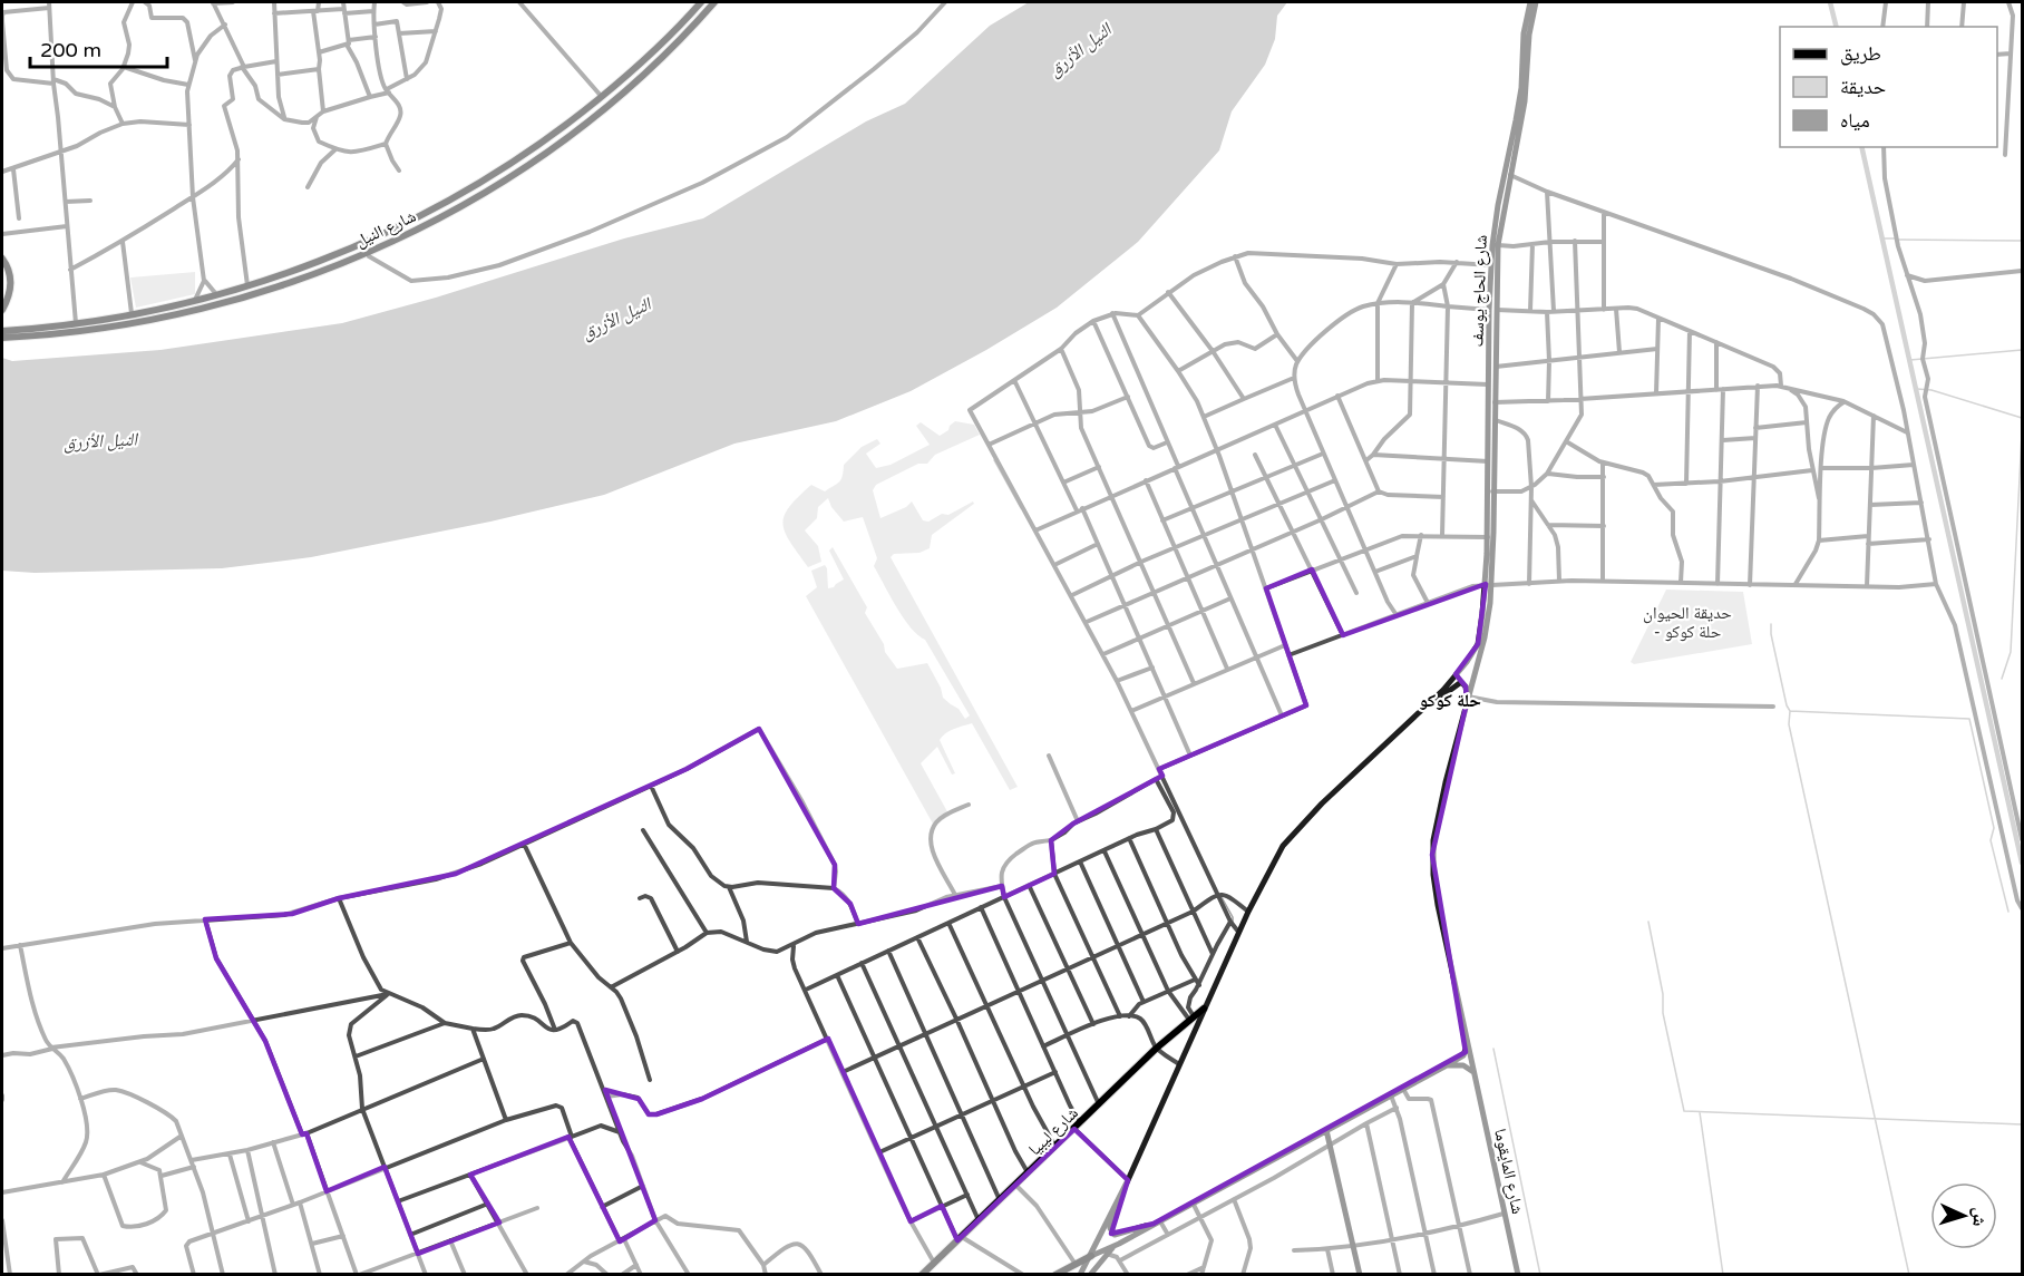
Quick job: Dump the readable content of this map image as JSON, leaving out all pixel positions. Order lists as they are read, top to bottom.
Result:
{
  "streets": {
    "main road": [
      "شارع النيل",
      "شارع الحاج يوسف",
      "شارع ليبيا",
      "شارع المايقوما"
    ]
  },
  "crossings": [
    ["شارع الحاج يوسف", "شارع المايقوما"]
  ],
  "districts": ["حلة كوكو"],
  "water": ["النيل الأزرق"],
  "parks": ["حديقة الحيوان - حلة كوكو"],
  "legend": ["طريق", "حديقة", "مياه"],
  "scale_bar": "200 m",
  "north": "right"
}
